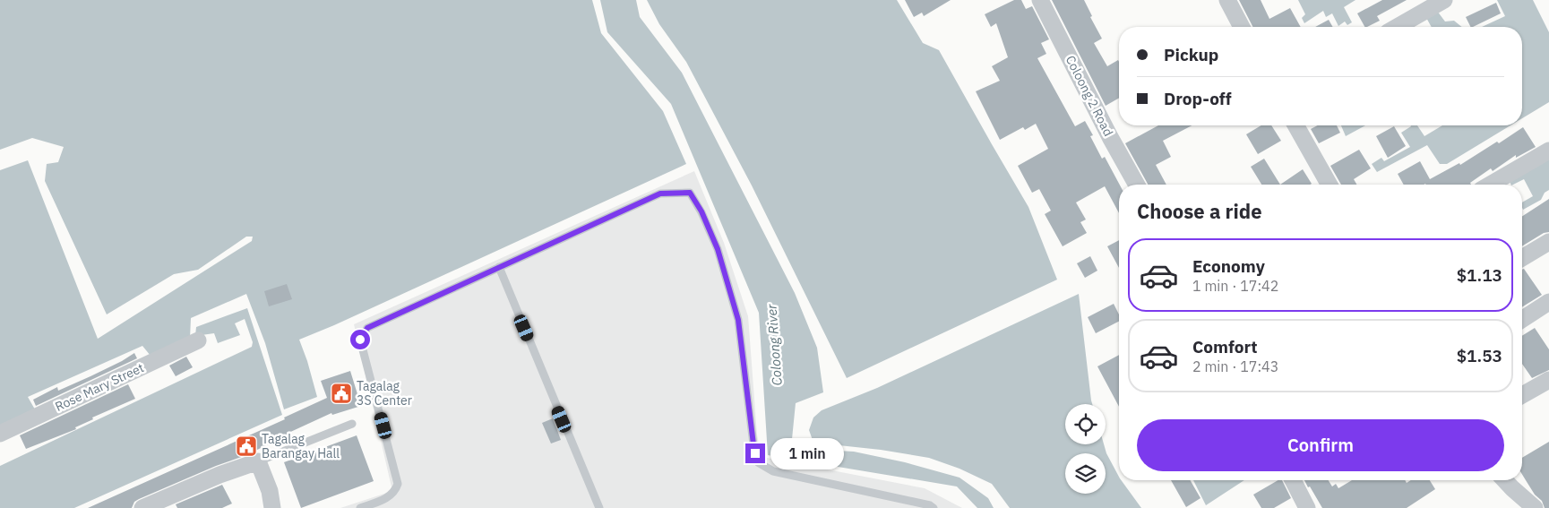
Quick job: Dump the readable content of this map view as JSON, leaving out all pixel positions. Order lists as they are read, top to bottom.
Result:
{
  "streets": {
    "street": ["Coloong 2 Road", "Rose Mary Street"]
  },
  "water": ["Coloong River"],
  "places": {
    "public building": ["Tagalag 3S Center", "Tagalag Barangay Hall"]
  },
  "page": {
    "banner": ["Pickup", "Drop-off"],
    "heading": "Choose a ride",
    "list": [
      {
        "name": "Economy",
        "note": "1 min · 17:42",
        "value": "$1.13"
      },
      {
        "name": "Comfort",
        "note": "2 min · 17:43",
        "value": "$1.53"
      }
    ],
    "buttons": "Confirm",
    "bubble": "1 min"
  }
}
